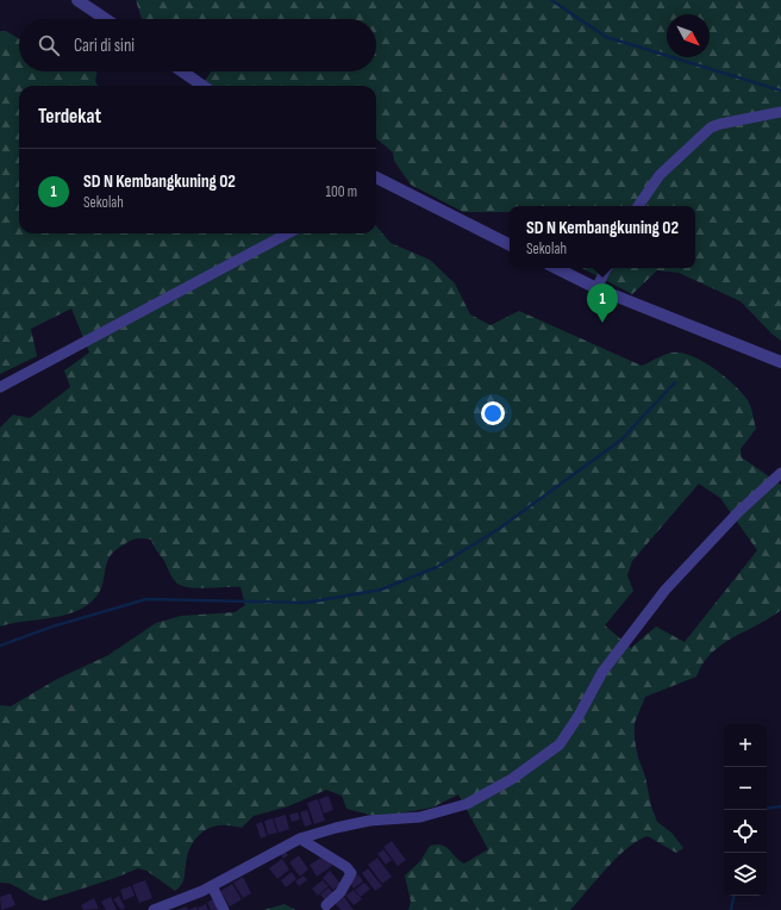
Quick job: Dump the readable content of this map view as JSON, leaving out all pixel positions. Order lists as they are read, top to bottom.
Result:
{
  "north": "bottom right",
  "page": {
    "search": "Cari di sini",
    "heading": "Terdekat",
    "list": [
      {
        "mark": "1",
        "name": "SD N Kembangkuning 02",
        "note": "Sekolah",
        "value": "100 m"
      }
    ],
    "popup": ["SD N Kembangkuning 02", "Sekolah"],
    "pins": "1",
    "map_buttons": ["+", "−"]
  }
}
